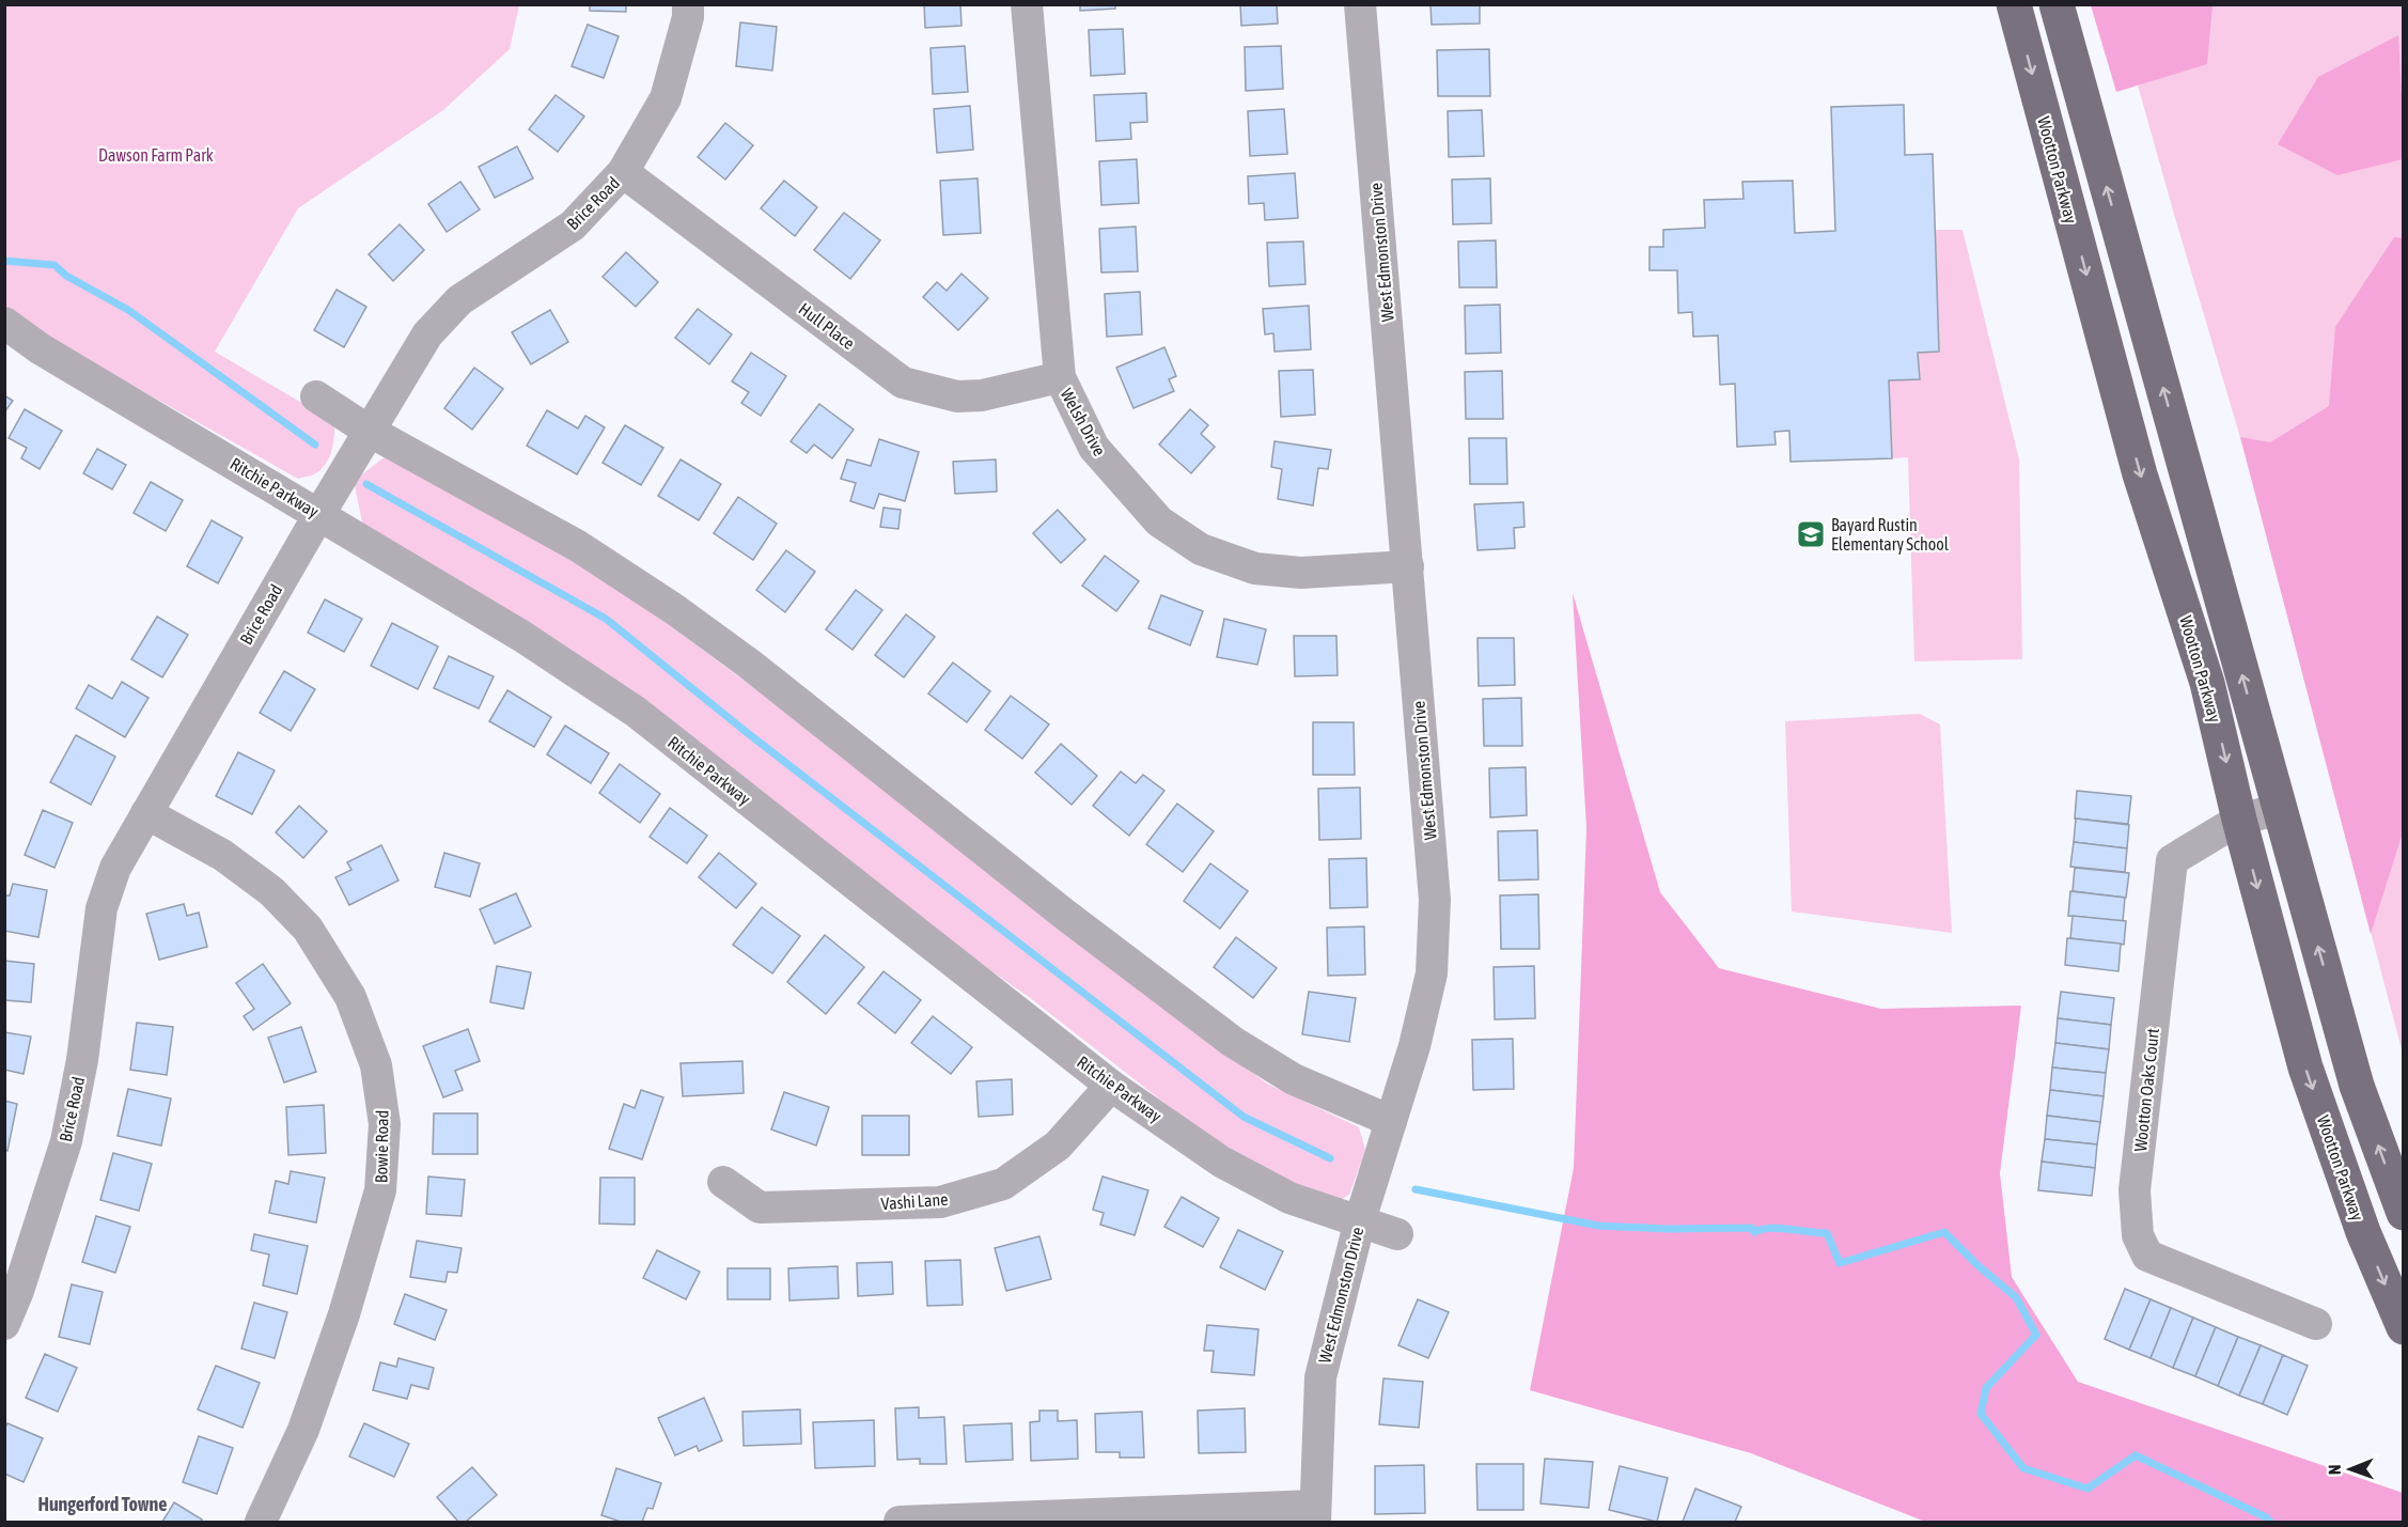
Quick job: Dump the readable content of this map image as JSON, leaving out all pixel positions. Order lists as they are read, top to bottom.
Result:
{
  "streets": {
    "main road": ["Wootton Parkway"],
    "street": [
      "Brice Road",
      "West Edmonston Drive",
      "Hull Place",
      "Welsh Drive",
      "Ritchie Parkway",
      "Wootton Oaks Court",
      "Bowie Road",
      "Vashi Lane"
    ]
  },
  "crossings": [
    ["Wootton Parkway", "Wootton Oaks Court"],
    ["Brice Road", "Hull Place"],
    ["Brice Road", "Ritchie Parkway"],
    ["Brice Road", "Bowie Road"],
    ["West Edmonston Drive", "Welsh Drive"],
    ["West Edmonston Drive", "Ritchie Parkway"],
    ["Hull Place", "Welsh Drive"],
    ["Ritchie Parkway", "Vashi Lane"]
  ],
  "districts": ["Hungerford Towne"],
  "parks": ["Dawson Farm Park"],
  "places": {
    "school or university": ["Bayard Rustin Elementary School"]
  },
  "north": "left"
}
